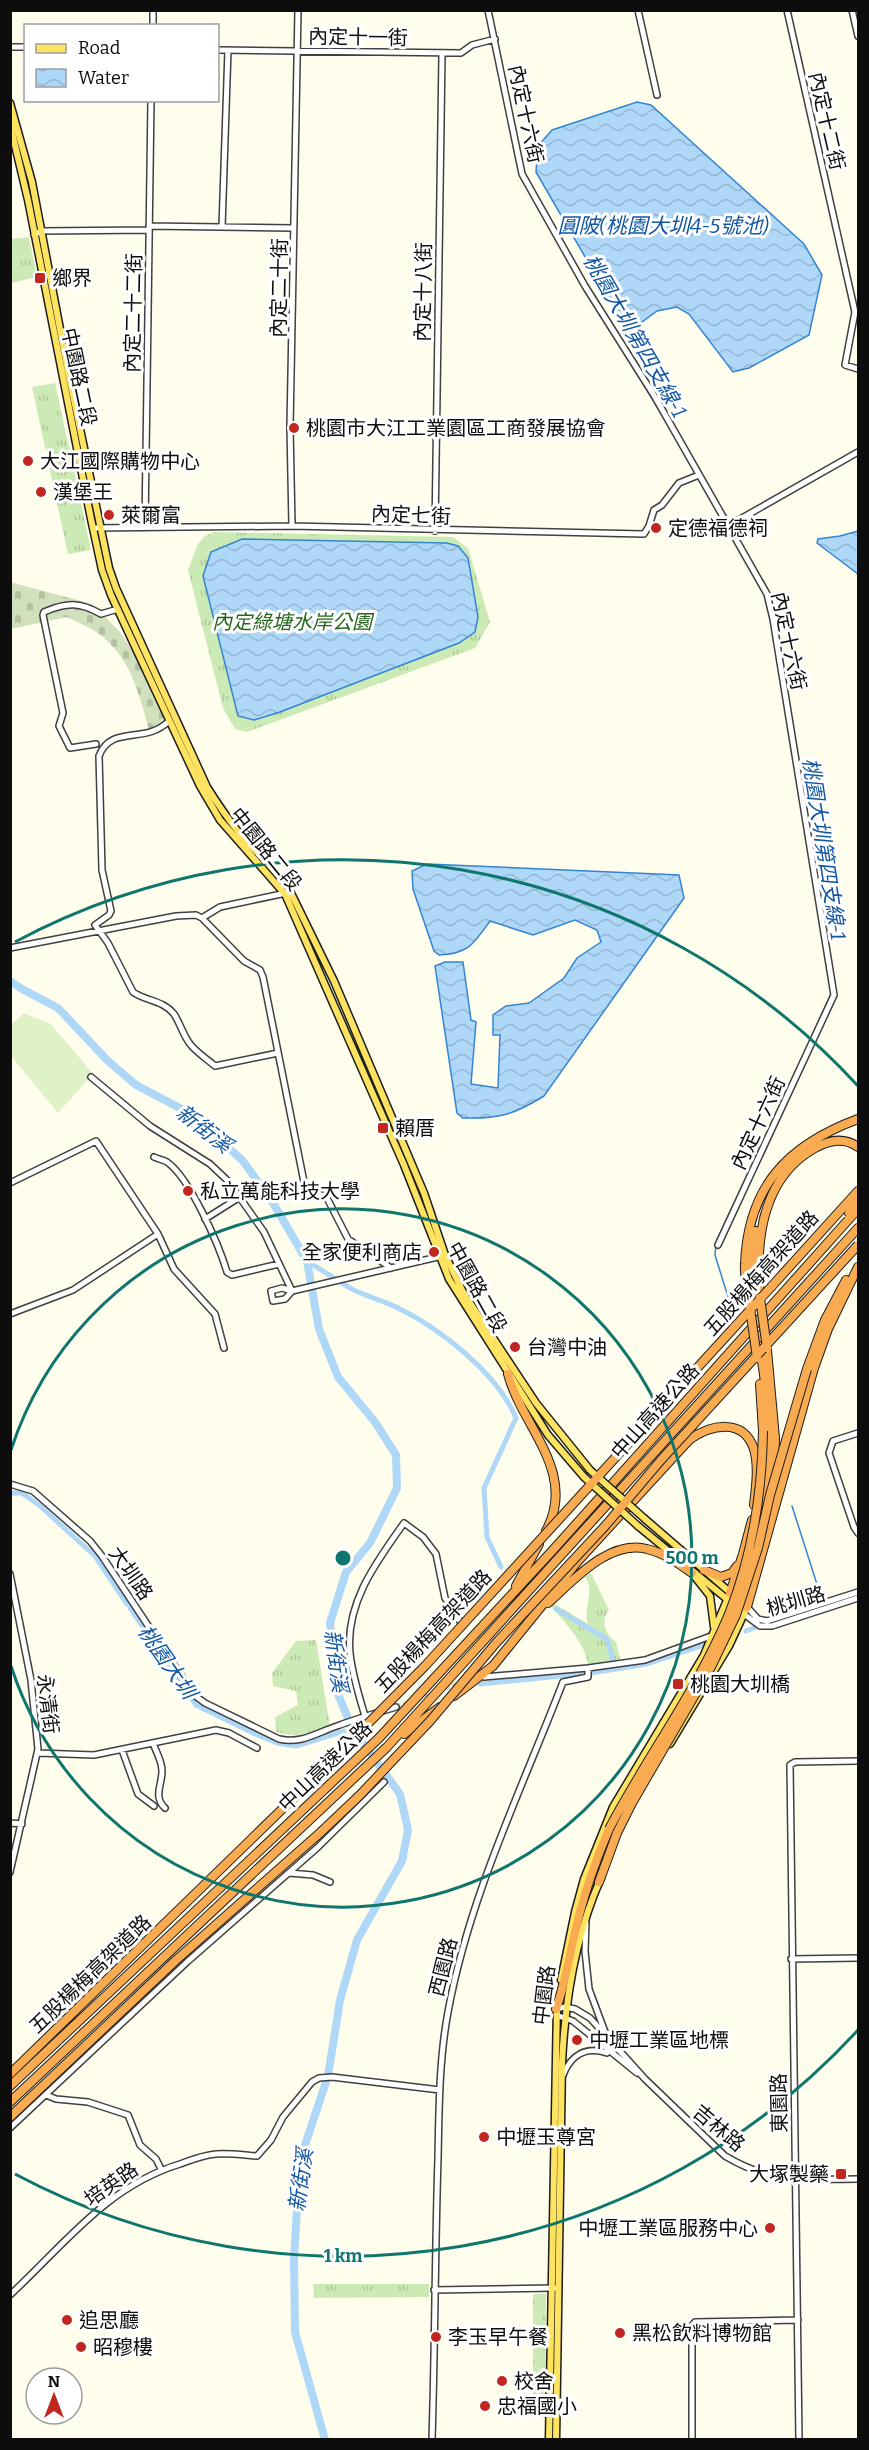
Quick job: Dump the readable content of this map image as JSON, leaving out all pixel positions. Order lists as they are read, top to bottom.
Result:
{
  "streets": {
    "highway": ["五股楊梅高架道路", "中山高速公路"],
    "main road": ["中園路二段", "中園路"],
    "street": [
      "內定十一街",
      "內定十六街",
      "內定十二街",
      "內定二十街",
      "內定十八街",
      "內定二十二街",
      "內定七街",
      "大圳路",
      "桃圳路",
      "永清街",
      "西園路",
      "東園路",
      "吉林路",
      "培英路"
    ]
  },
  "crossings": [
    ["內定十一街", "內定十六街"],
    ["內定十一街", "內定二十街"],
    ["內定十一街", "內定十八街"],
    ["內定十六街", "內定七街"],
    ["內定二十街", "內定七街"],
    ["內定十八街", "內定七街"],
    ["內定二十二街", "內定七街"],
    ["中園路二段", "內定七街"],
    ["桃圳路", "中園路"],
    ["西園路", "培英路"],
    ["中園路", "吉林路"],
    ["東園路", "吉林路"]
  ],
  "water": [
    "圓陂(桃園大圳4-5號池)",
    "桃園大圳第四支線-1",
    "新街溪",
    "桃園大圳"
  ],
  "parks": ["內定綠塘水岸公園"],
  "places": {
    "transit": [
      "鄉界",
      "賴厝",
      "桃園大圳橋",
      "大塚製藥"
    ],
    "other": [
      "桃園市大江工業園區工商發展協會",
      "大江國際購物中心",
      "漢堡王",
      "萊爾富",
      "定德福德祠",
      "私立萬能科技大學",
      "全家便利商店",
      "台灣中油",
      "中壢工業區地標",
      "中壢玉尊宮",
      "中壢工業區服務中心",
      "追思廳",
      "黑松飲料博物館",
      "李玉早午餐",
      "昭穆樓",
      "校舍",
      "忠福國小"
    ]
  },
  "legend": ["Road", "Water"],
  "north": "top",
  "rings": ["500 m", "1 km"]
}
